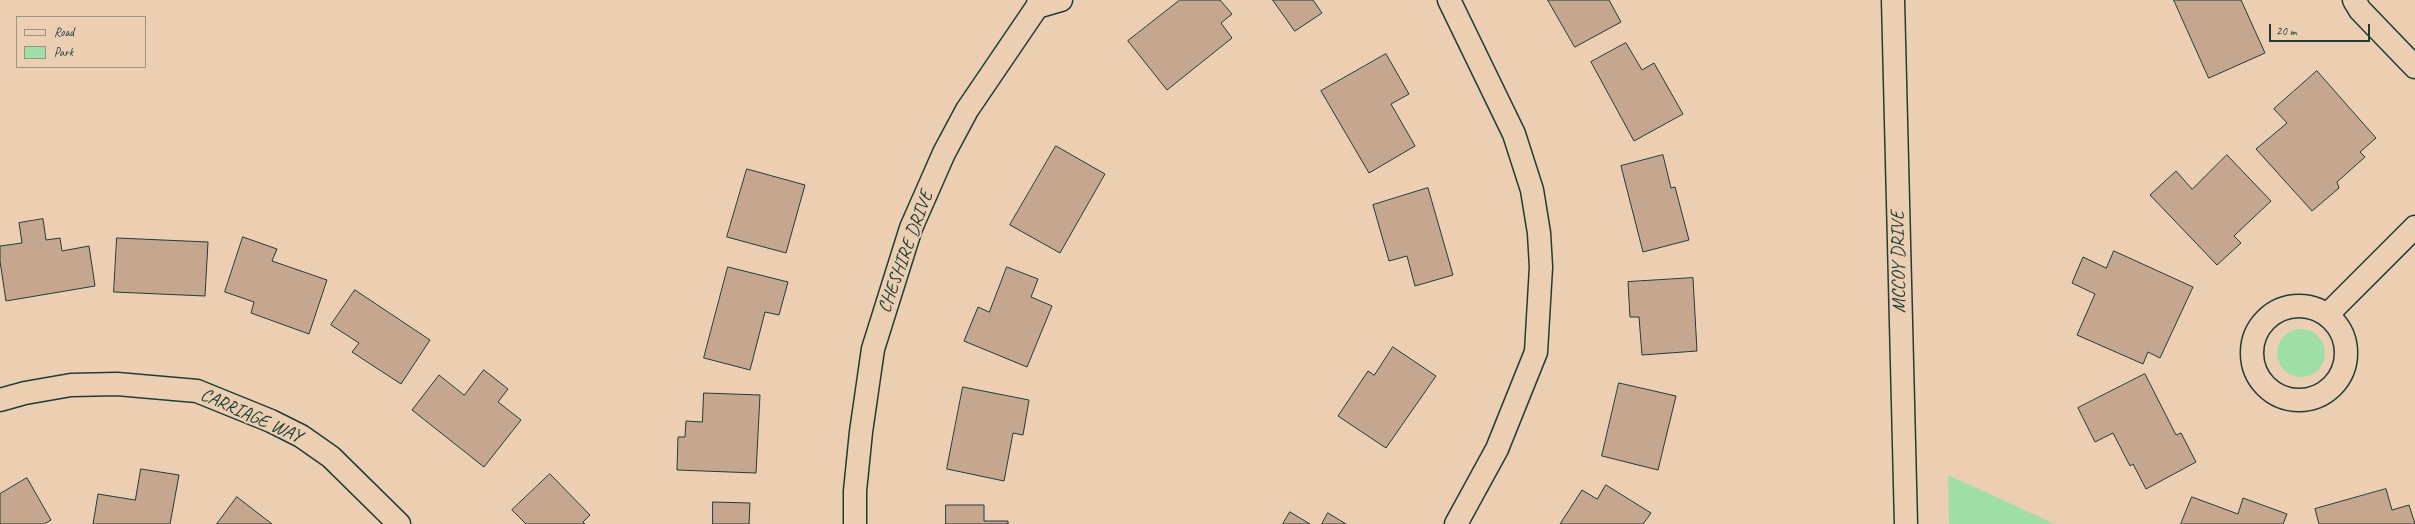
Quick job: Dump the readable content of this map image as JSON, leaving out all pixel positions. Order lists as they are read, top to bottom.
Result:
{
  "streets": {
    "street": ["CHESHIRE DRIVE", "MCCOY DRIVE", "CARRIAGE WAY"]
  },
  "legend": ["Road", "Park"],
  "scale_bar": "20 m"
}
